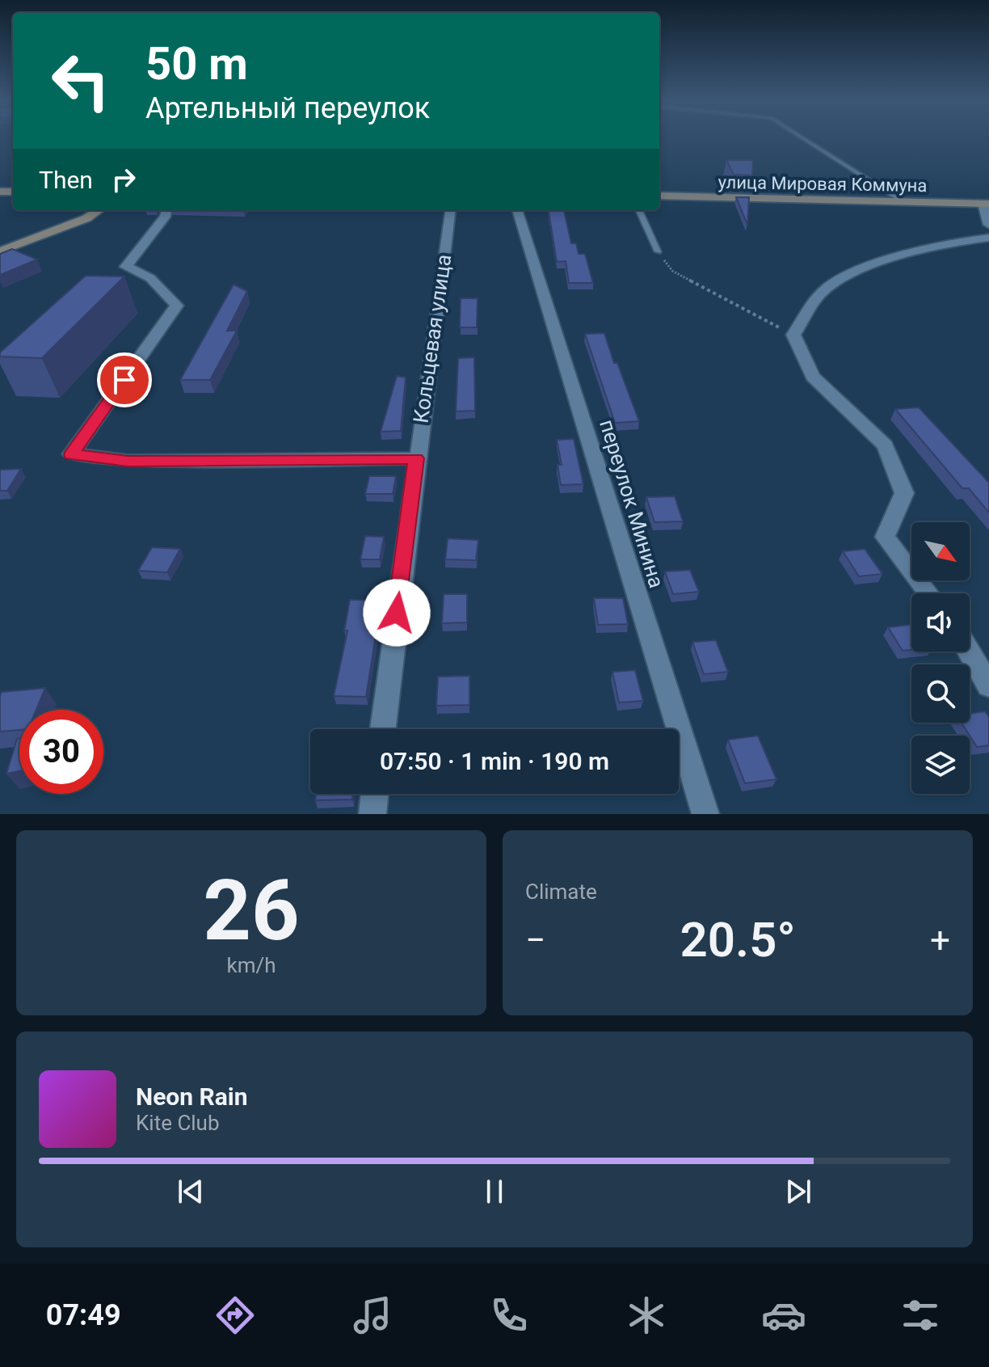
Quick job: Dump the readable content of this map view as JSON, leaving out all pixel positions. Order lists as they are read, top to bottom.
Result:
{
  "streets": {
    "main road": ["улица Мировая Коммуна"],
    "street": ["Кольцевая улица", "переулок Минина"]
  },
  "north": "bottom right",
  "page": {
    "turn": ["50 m", "Артельный переулок"],
    "then": "Then",
    "limit": "30",
    "trip": "07:50 · 1 min · 190 m",
    "tile": [
      ["26", "km/h"],
      "Climate"
    ],
    "heat": ["−", "20.5°", "+"],
    "song": ["Neon Rain", "Kite Club"],
    "tabs": "07:49"
  }
}
